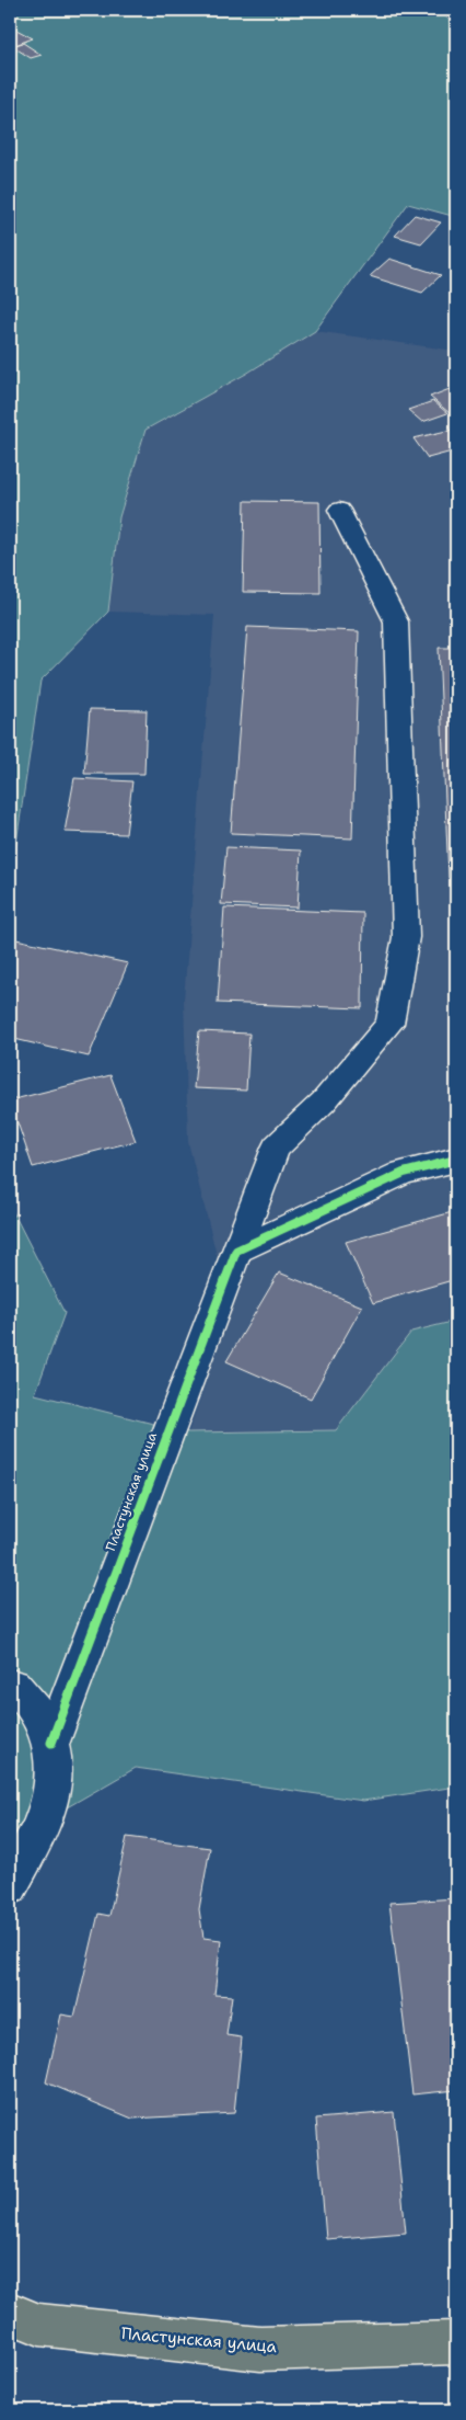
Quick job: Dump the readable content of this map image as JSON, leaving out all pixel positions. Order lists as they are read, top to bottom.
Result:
{
  "streets": {
    "main road": ["Пластунская улица"]
  }
}
